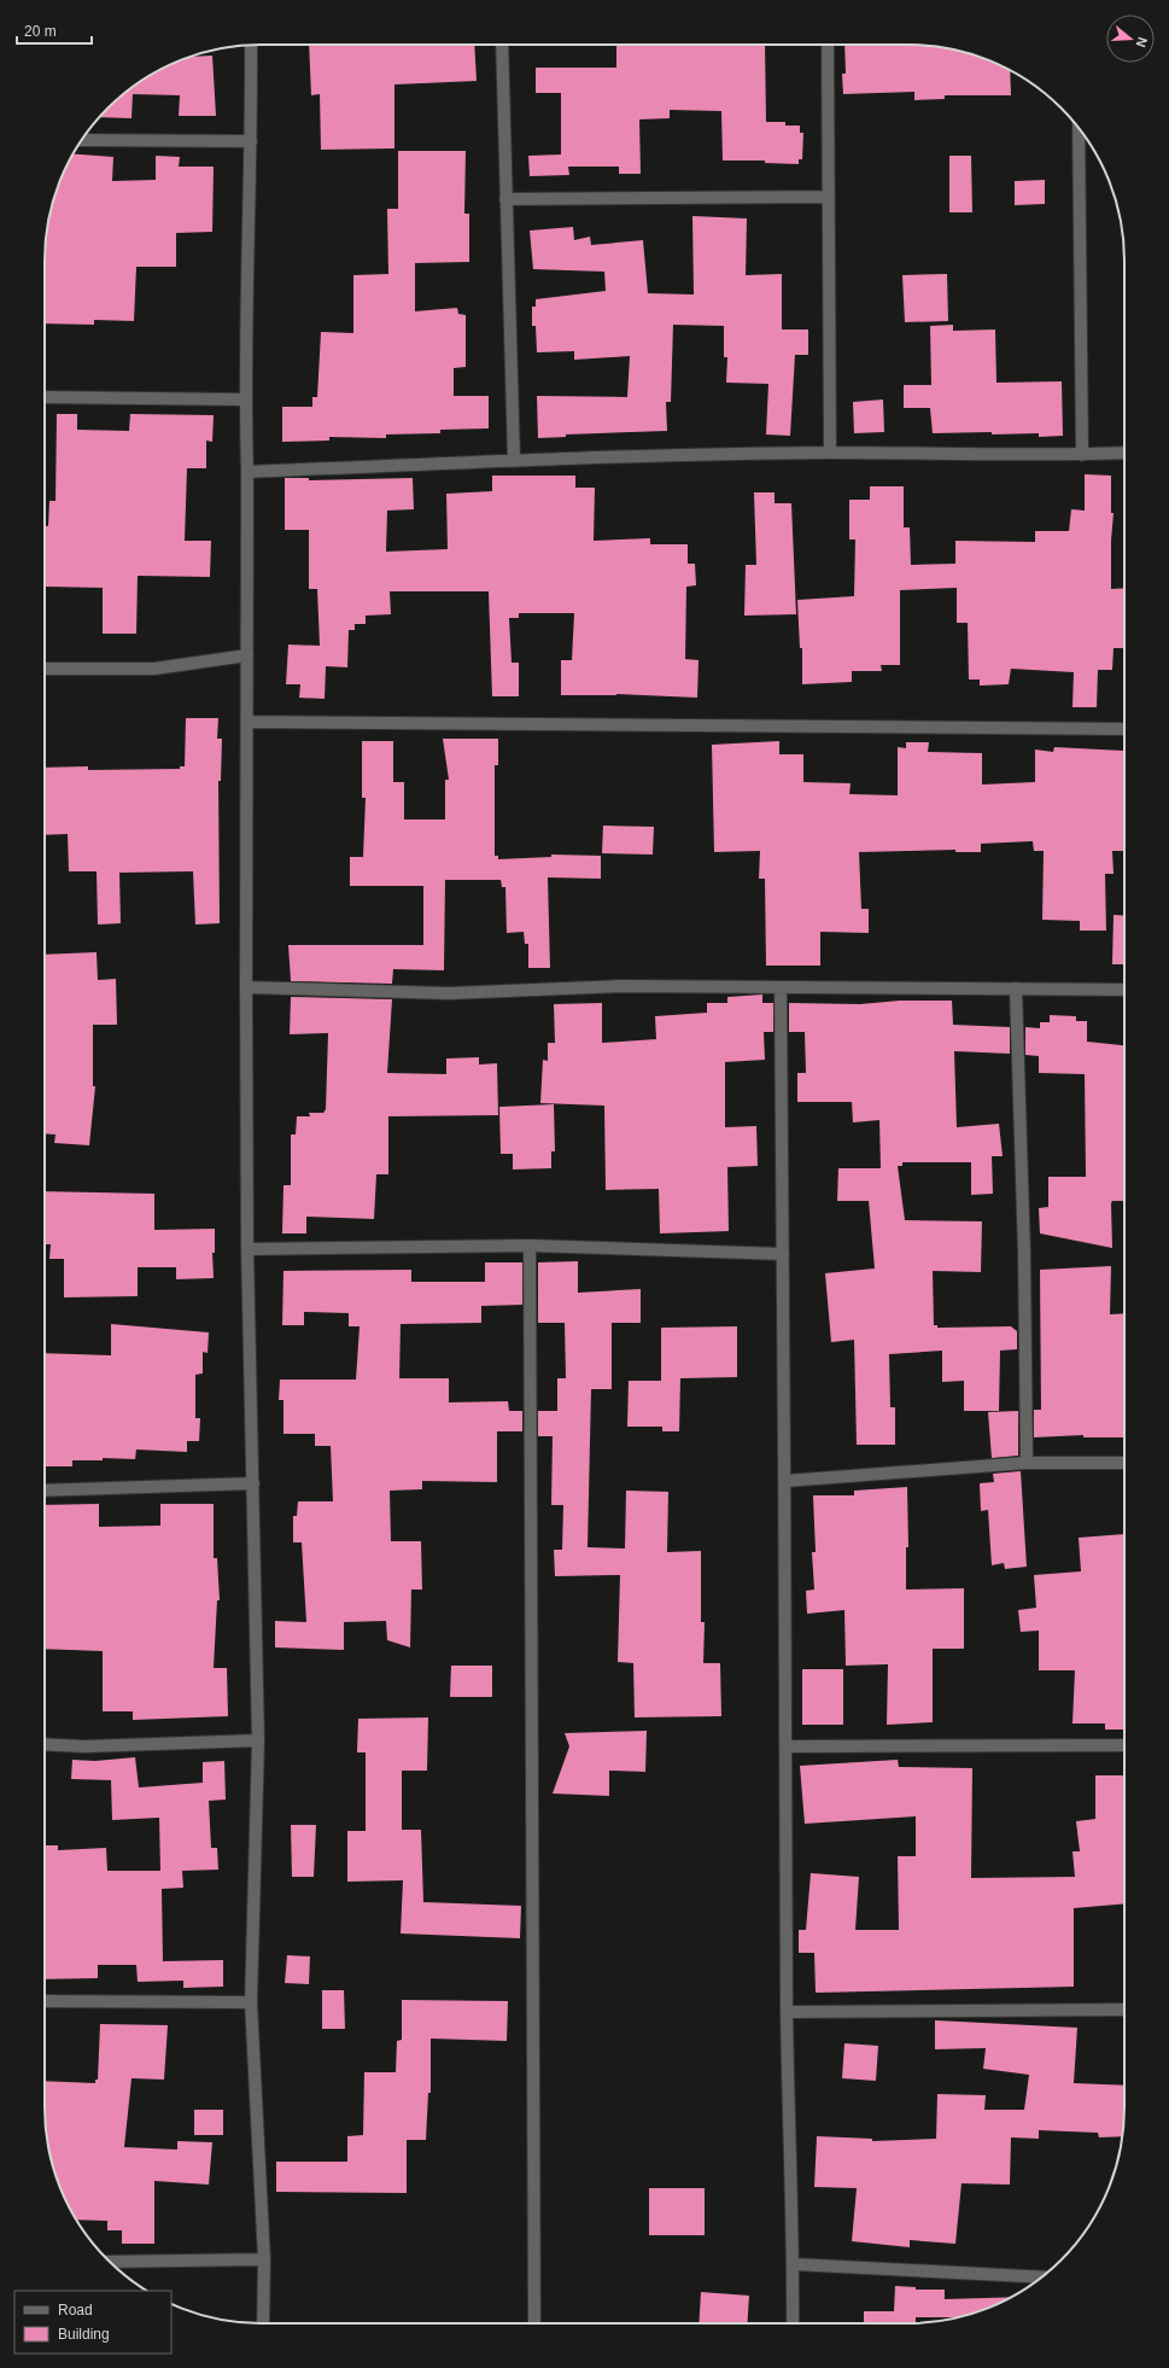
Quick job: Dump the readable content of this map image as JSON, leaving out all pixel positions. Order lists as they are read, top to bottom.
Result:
{
  "legend": ["Road", "Building"],
  "scale_bar": "20 m",
  "north": "right"
}
